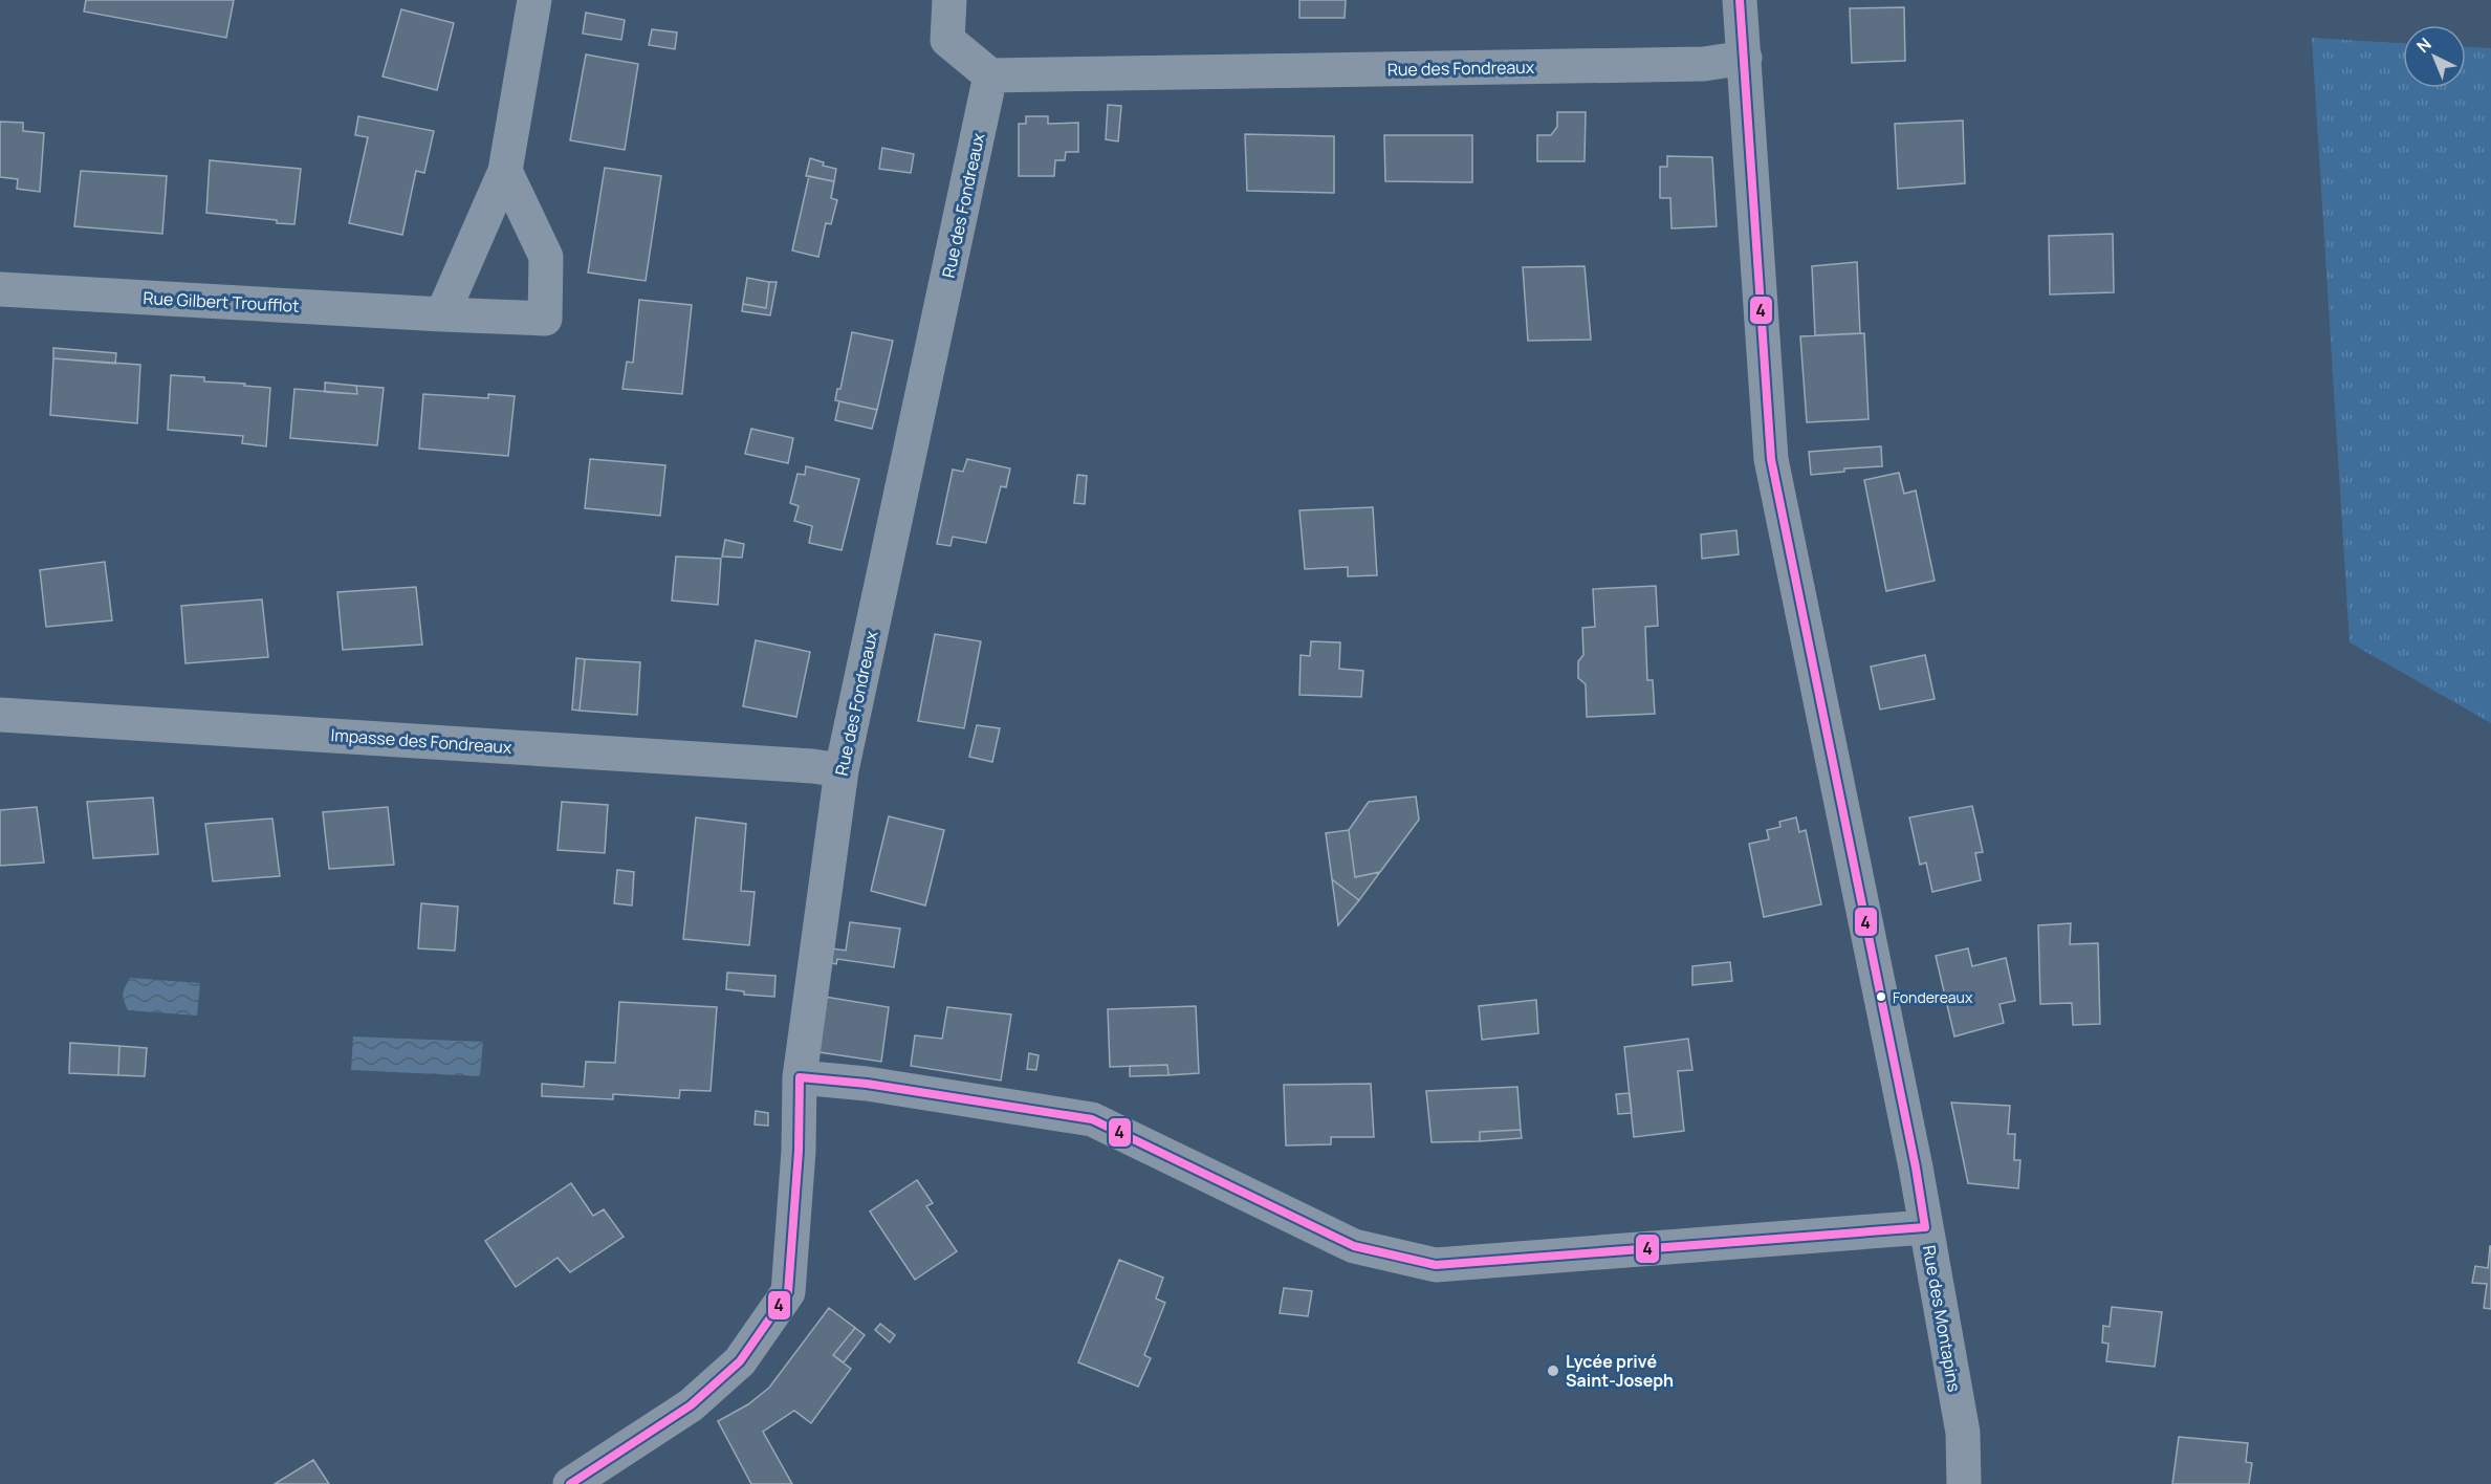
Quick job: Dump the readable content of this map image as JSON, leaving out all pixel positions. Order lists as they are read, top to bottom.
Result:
{
  "streets": {
    "street": [
      "Rue des Fondreaux",
      "Rue Gilbert Troufflot",
      "Impasse des Fondreaux",
      "Rue des Montapins"
    ]
  },
  "crossings": [
    ["Rue des Fondreaux", "Impasse des Fondreaux"],
    ["Rue des Fondreaux", "Rue des Montapins"]
  ],
  "places": ["Fondereaux", "Lycée privé Saint-Joseph"],
  "lines": ["transit line 4"],
  "north": "top left"
}
